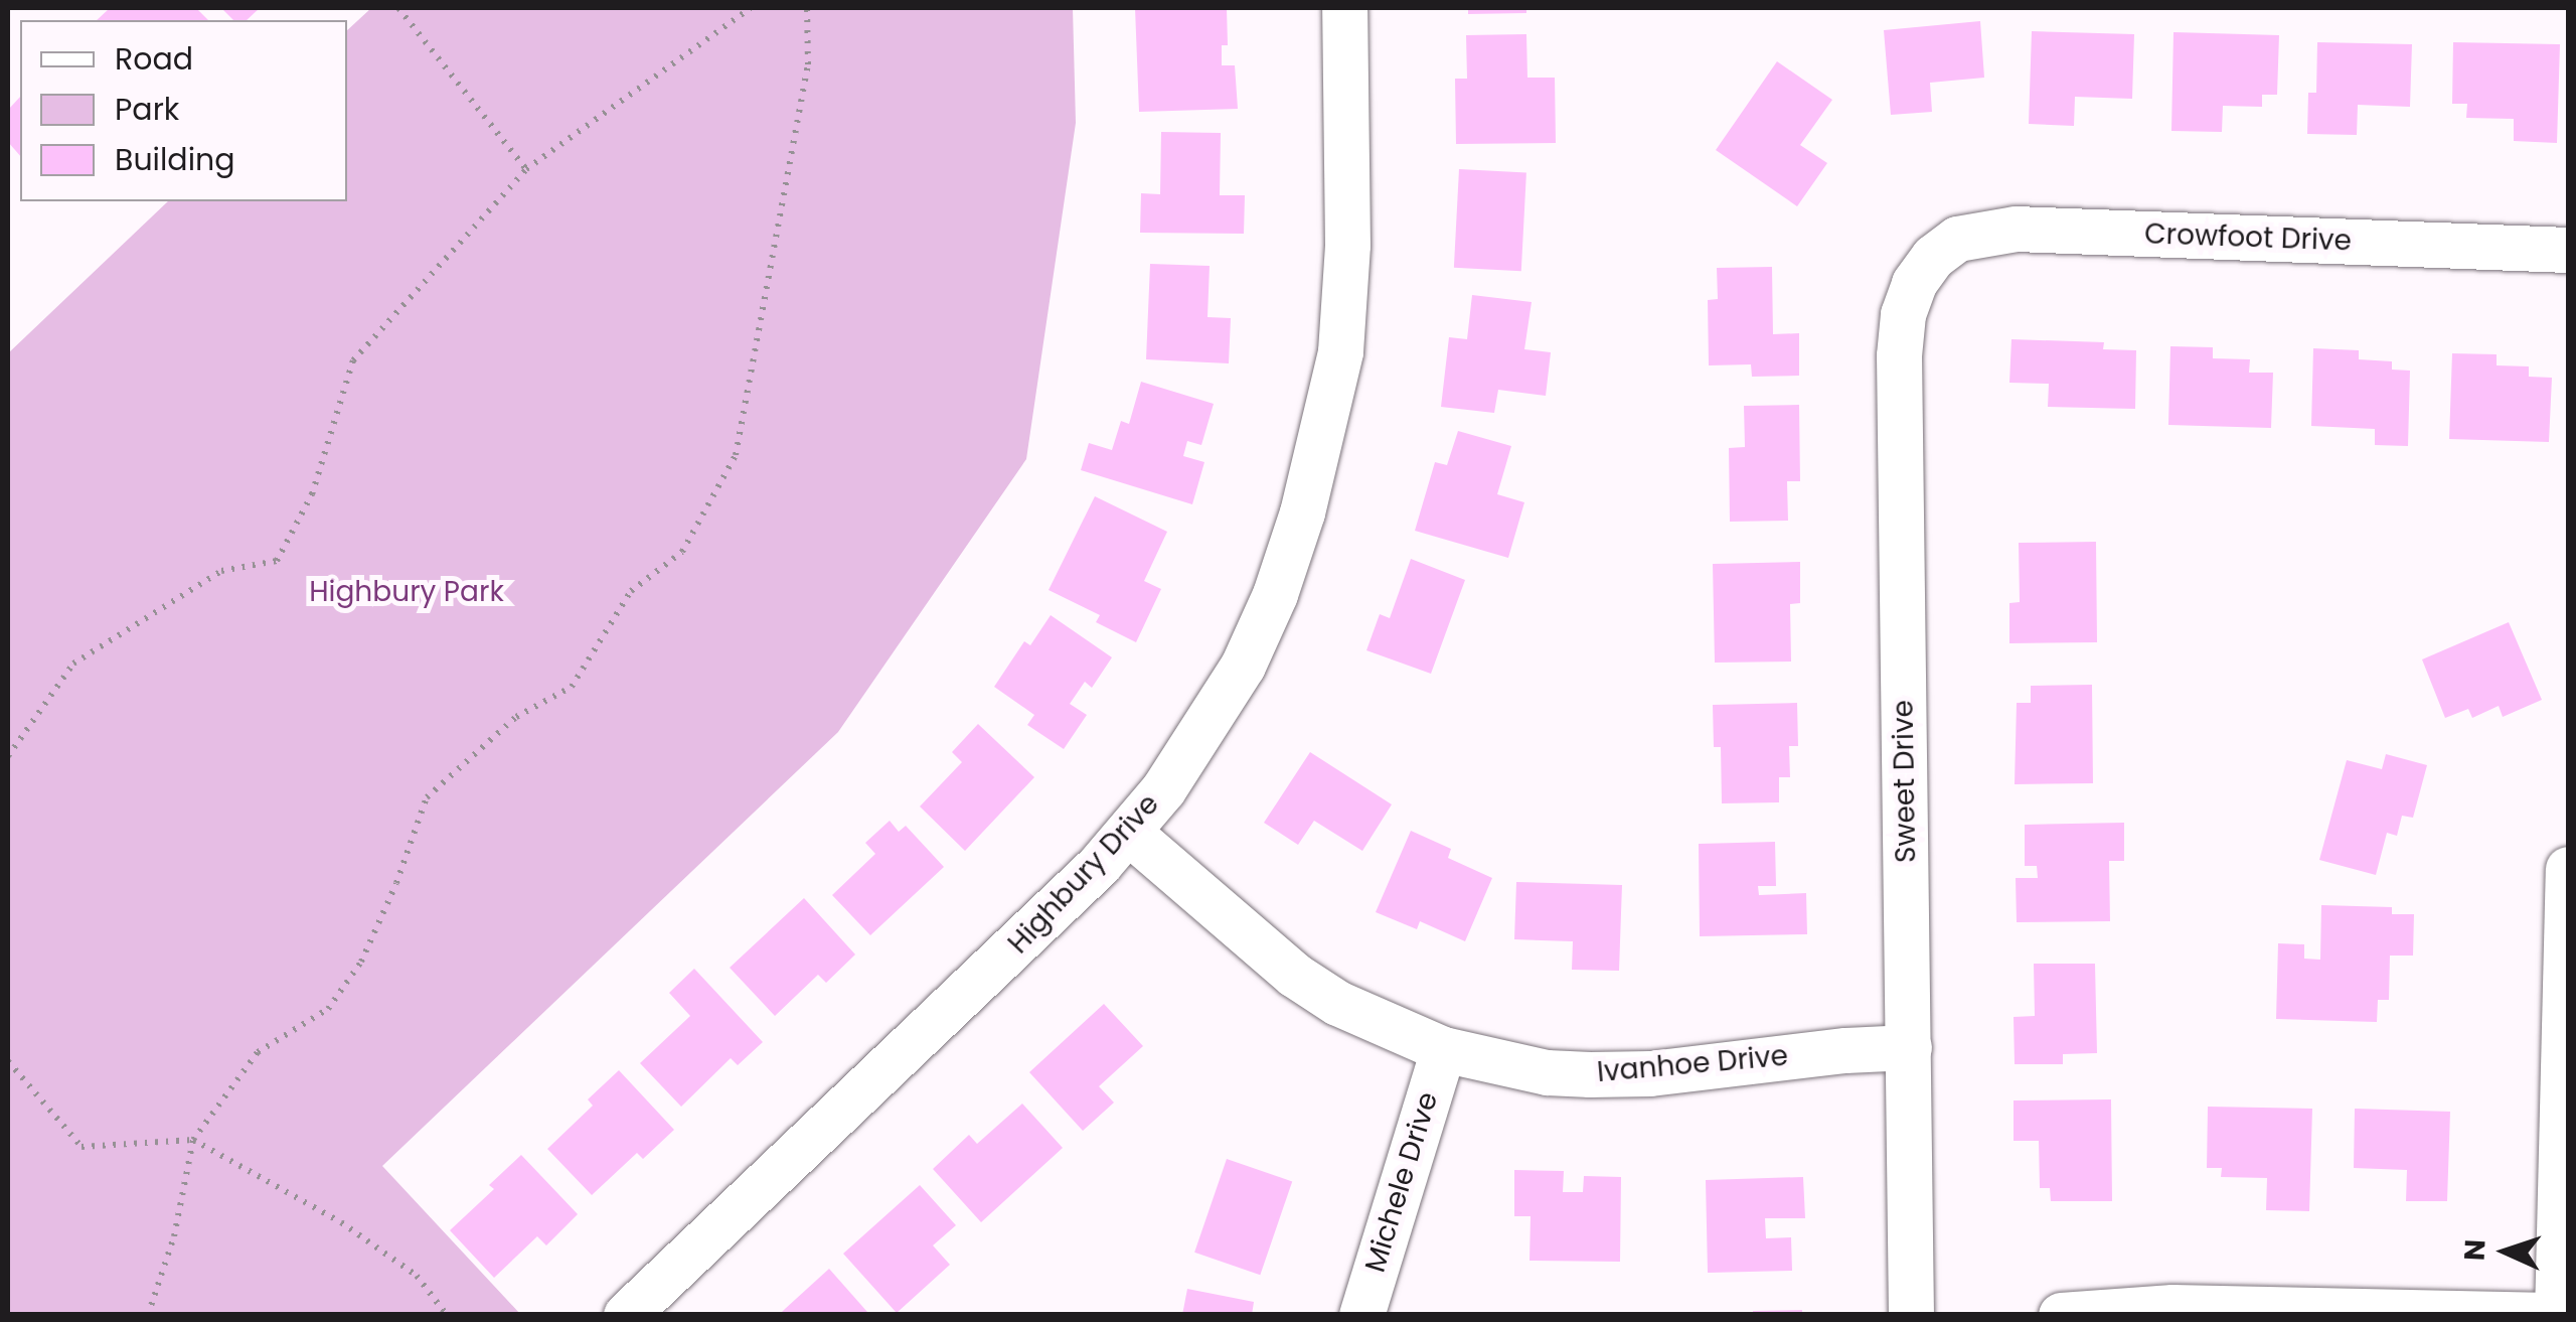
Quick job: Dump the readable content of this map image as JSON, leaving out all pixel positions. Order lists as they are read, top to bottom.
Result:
{
  "streets": {
    "street": [
      "Crowfoot Drive",
      "Sweet Drive",
      "Highbury Drive",
      "Ivanhoe Drive",
      "Michele Drive"
    ]
  },
  "crossings": [
    ["Crowfoot Drive", "Sweet Drive"],
    ["Sweet Drive", "Ivanhoe Drive"],
    ["Highbury Drive", "Ivanhoe Drive"],
    ["Ivanhoe Drive", "Michele Drive"]
  ],
  "parks": ["Highbury Park"],
  "legend": ["Road", "Park", "Building"],
  "north": "left"
}
